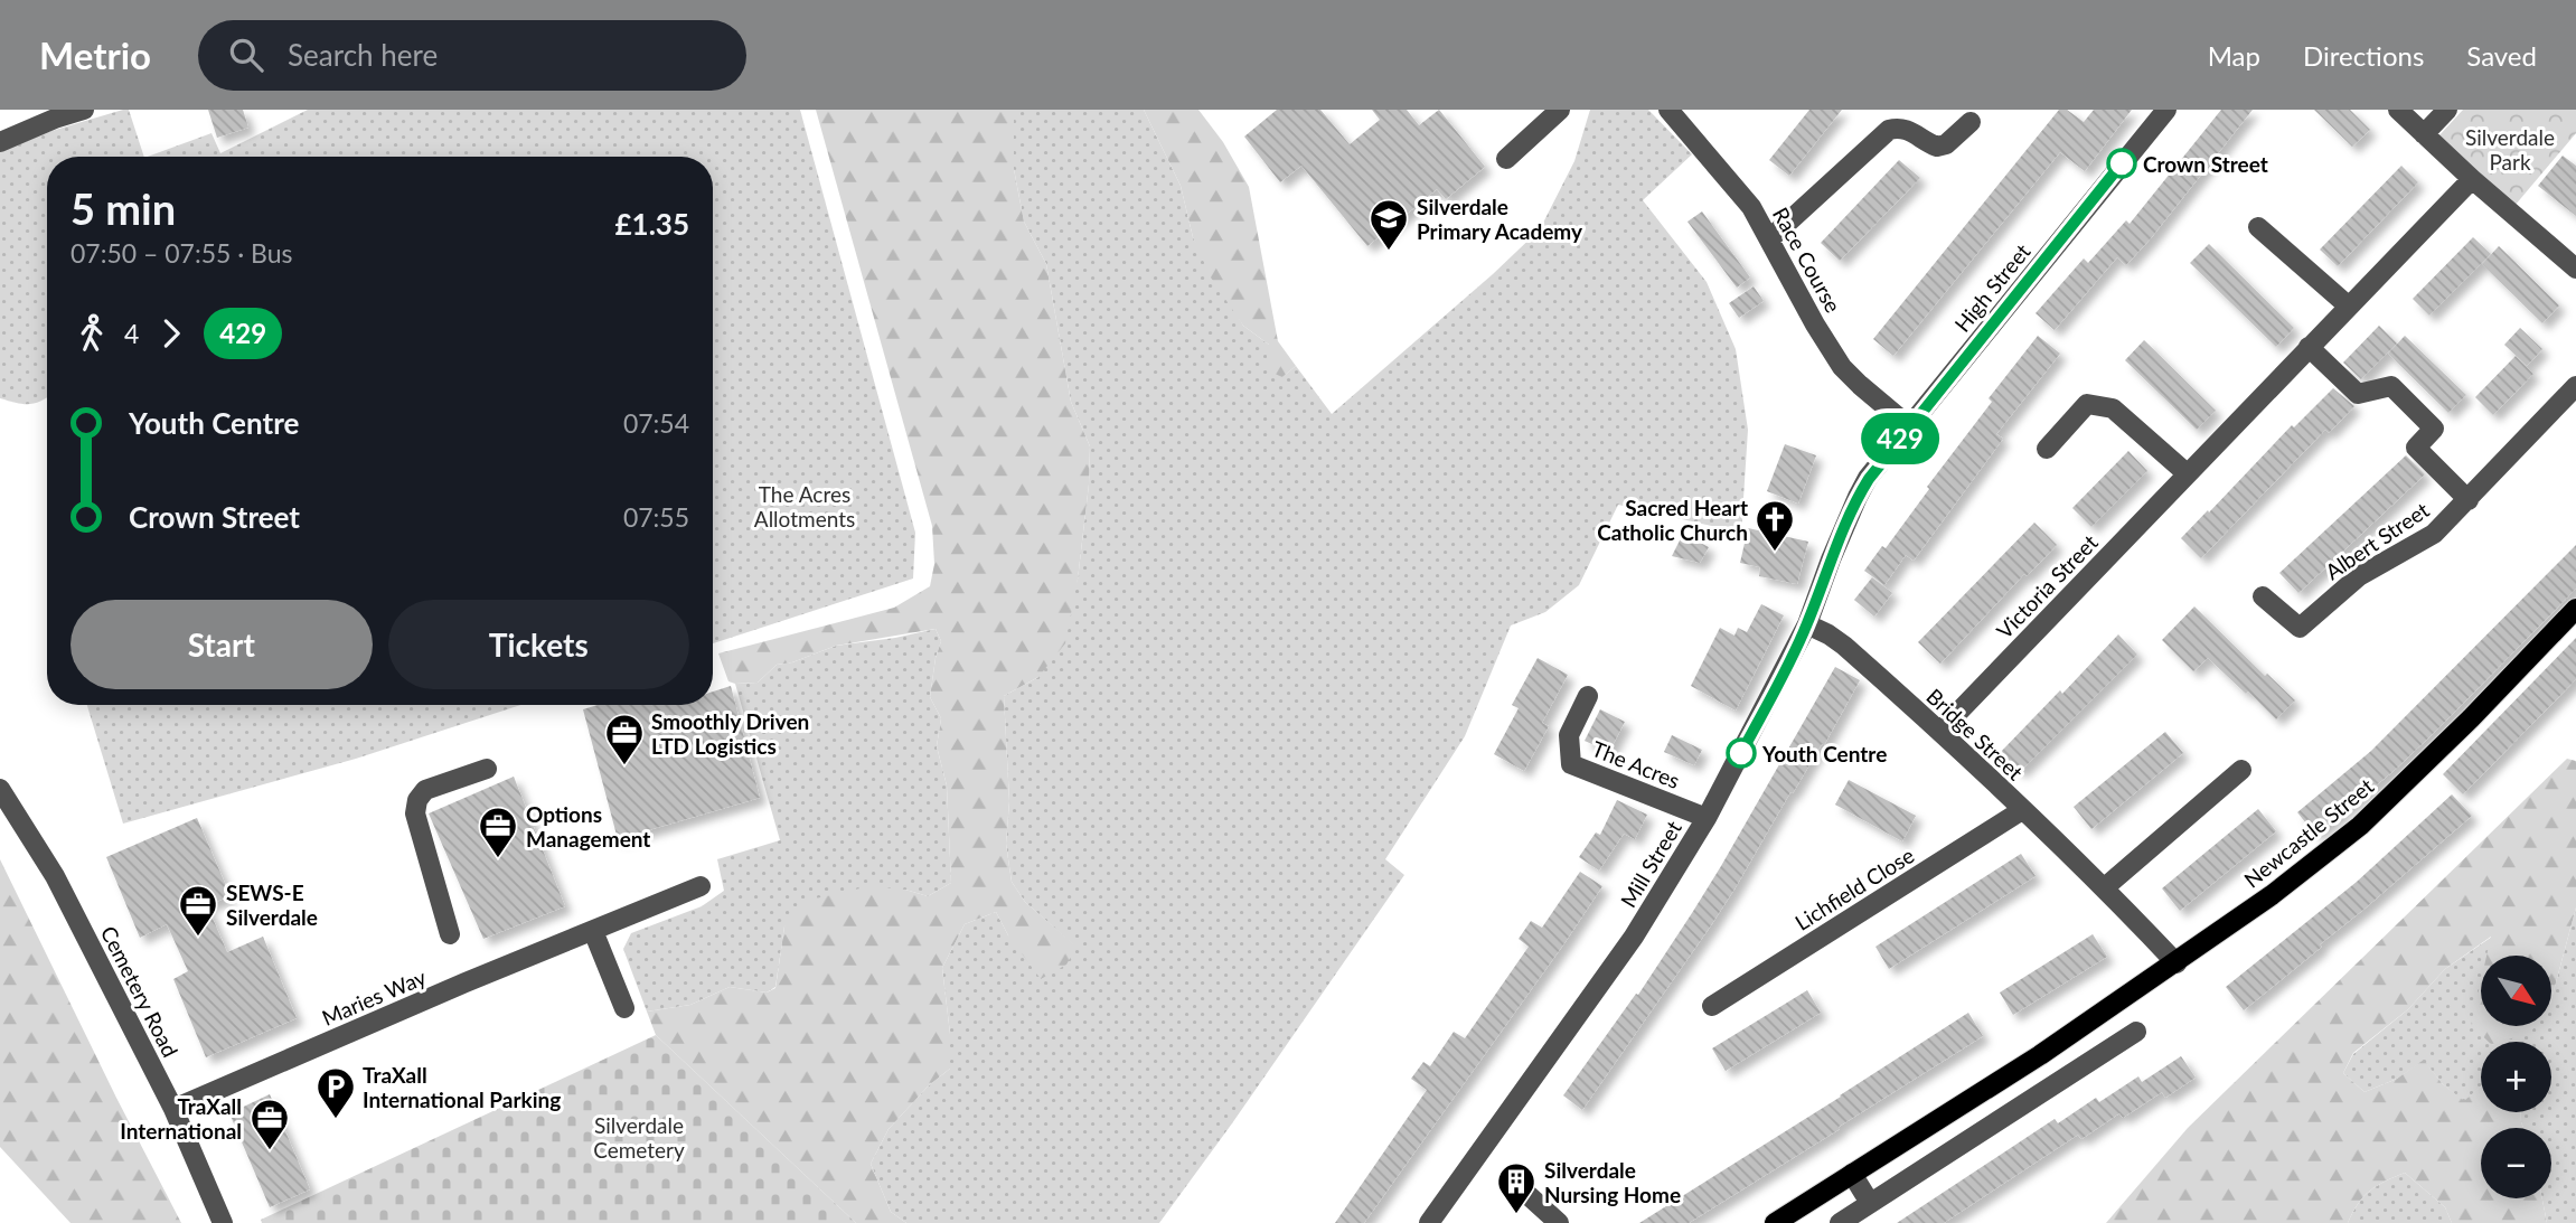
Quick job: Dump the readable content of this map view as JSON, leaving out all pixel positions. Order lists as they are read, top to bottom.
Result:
{
  "streets": {
    "main road": ["Newcastle Street"],
    "street": [
      "Race Course",
      "High Street",
      "Albert Street",
      "Victoria Street",
      "Bridge Street",
      "The Acres",
      "Mill Street",
      "Lichfield Close",
      "Cemetery Road",
      "Maries Way"
    ]
  },
  "crossings": [
    ["Race Course", "High Street"],
    ["High Street", "Mill Street"],
    ["Victoria Street", "Bridge Street"],
    ["Bridge Street", "Newcastle Street"],
    ["Bridge Street", "Mill Street"],
    ["Bridge Street", "Lichfield Close"],
    ["The Acres", "Mill Street"],
    ["Cemetery Road", "Maries Way"]
  ],
  "parks": ["Silverdale Park", "The Acres Allotments", "Silverdale Cemetery"],
  "places": {
    "other": ["Crown Street", "Youth Centre"],
    "school or university": ["Silverdale Primary Academy"],
    "church": ["Sacred Heart Catholic Church"],
    "office": [
      "Smoothly Driven LTD Logistics",
      "Options Management",
      "SEWS-E Silverdale",
      "TraXall International"
    ],
    "parking": ["TraXall International Parking"],
    "building": ["Silverdale Nursing Home"]
  },
  "lines": ["bus line 429"],
  "north": "bottom right",
  "page": {
    "header": "Metrio",
    "search": "Search here",
    "nav": ["Map", "Directions", "Saved"],
    "on_map": "429",
    "heading": ["5 min", "07:50 – 07:55 · Bus", "£1.35"],
    "legs": ["4", "429"],
    "list": [
      {
        "name": "Youth Centre",
        "value": "07:54"
      },
      {
        "name": "Crown Street",
        "value": "07:55"
      }
    ],
    "buttons": ["Start", "Tickets"],
    "map_buttons": ["+", "−"]
  }
}
